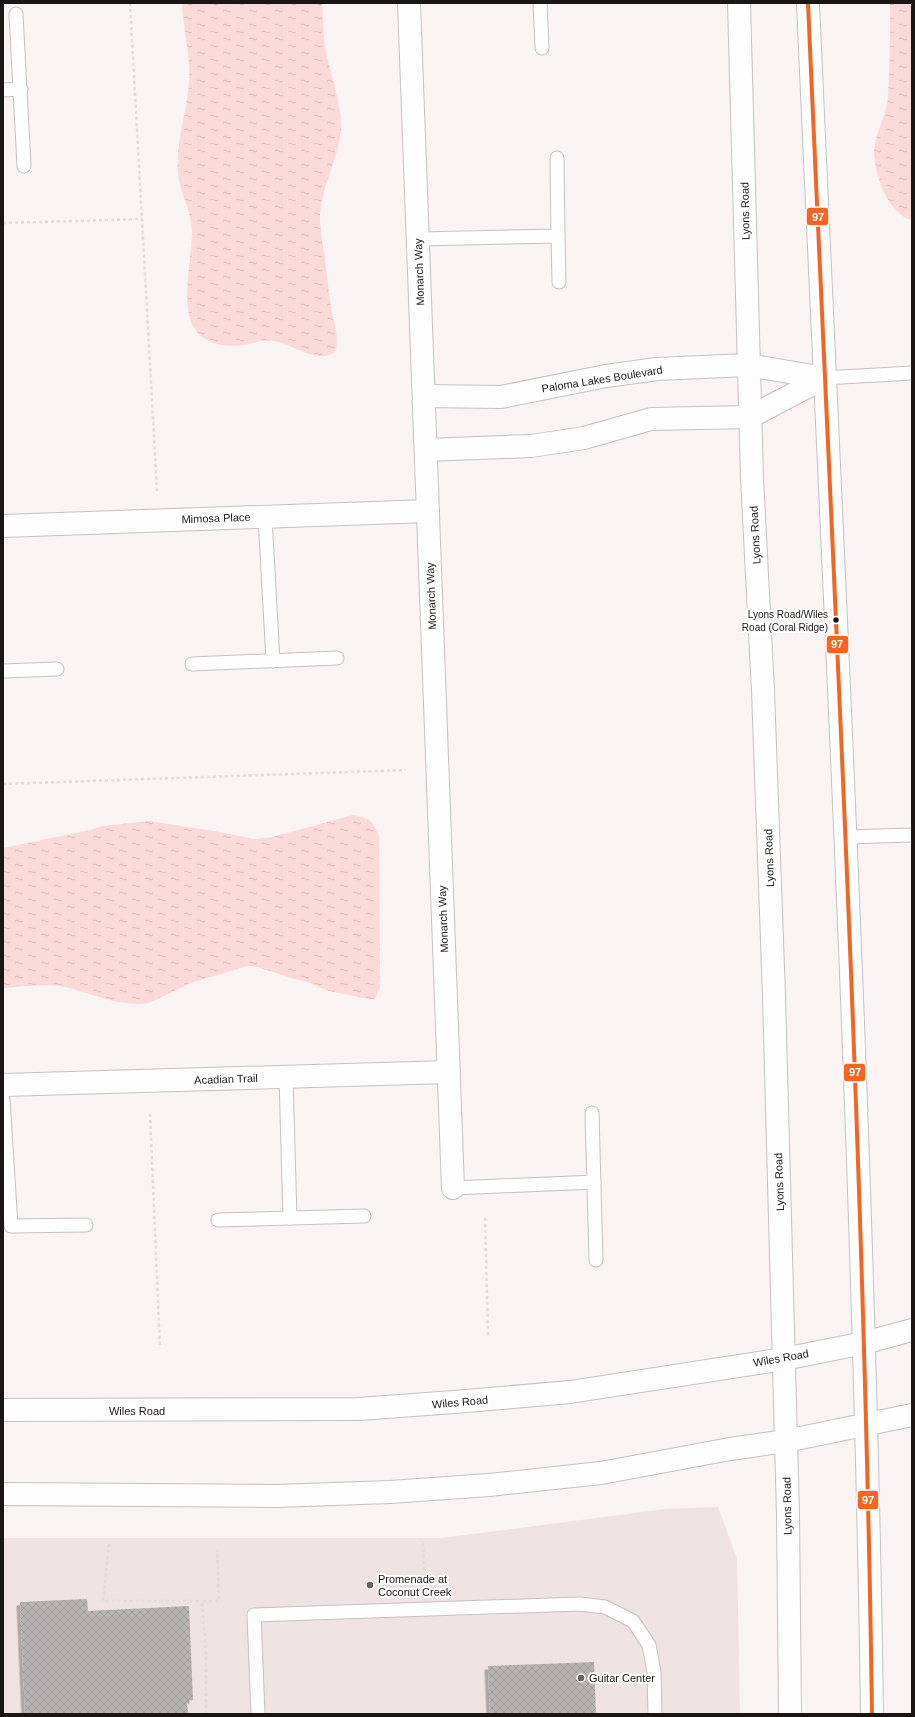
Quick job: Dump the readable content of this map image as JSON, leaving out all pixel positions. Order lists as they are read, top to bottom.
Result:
{
  "streets": {
    "main road": [
      "Lyons Road",
      "Monarch Way",
      "Paloma Lakes Boulevard",
      "Mimosa Place",
      "Acadian Trail",
      "Wiles Road"
    ]
  },
  "crossings": [
    ["Lyons Road", "Paloma Lakes Boulevard"],
    ["Lyons Road", "Wiles Road"],
    ["Monarch Way", "Paloma Lakes Boulevard"],
    ["Monarch Way", "Mimosa Place"],
    ["Monarch Way", "Acadian Trail"]
  ],
  "places": ["Lyons Road/Wiles Road (Coral Ridge)", "Promenade at Coconut Creek", "Guitar Center"],
  "lines": ["transit line 97"]
}
